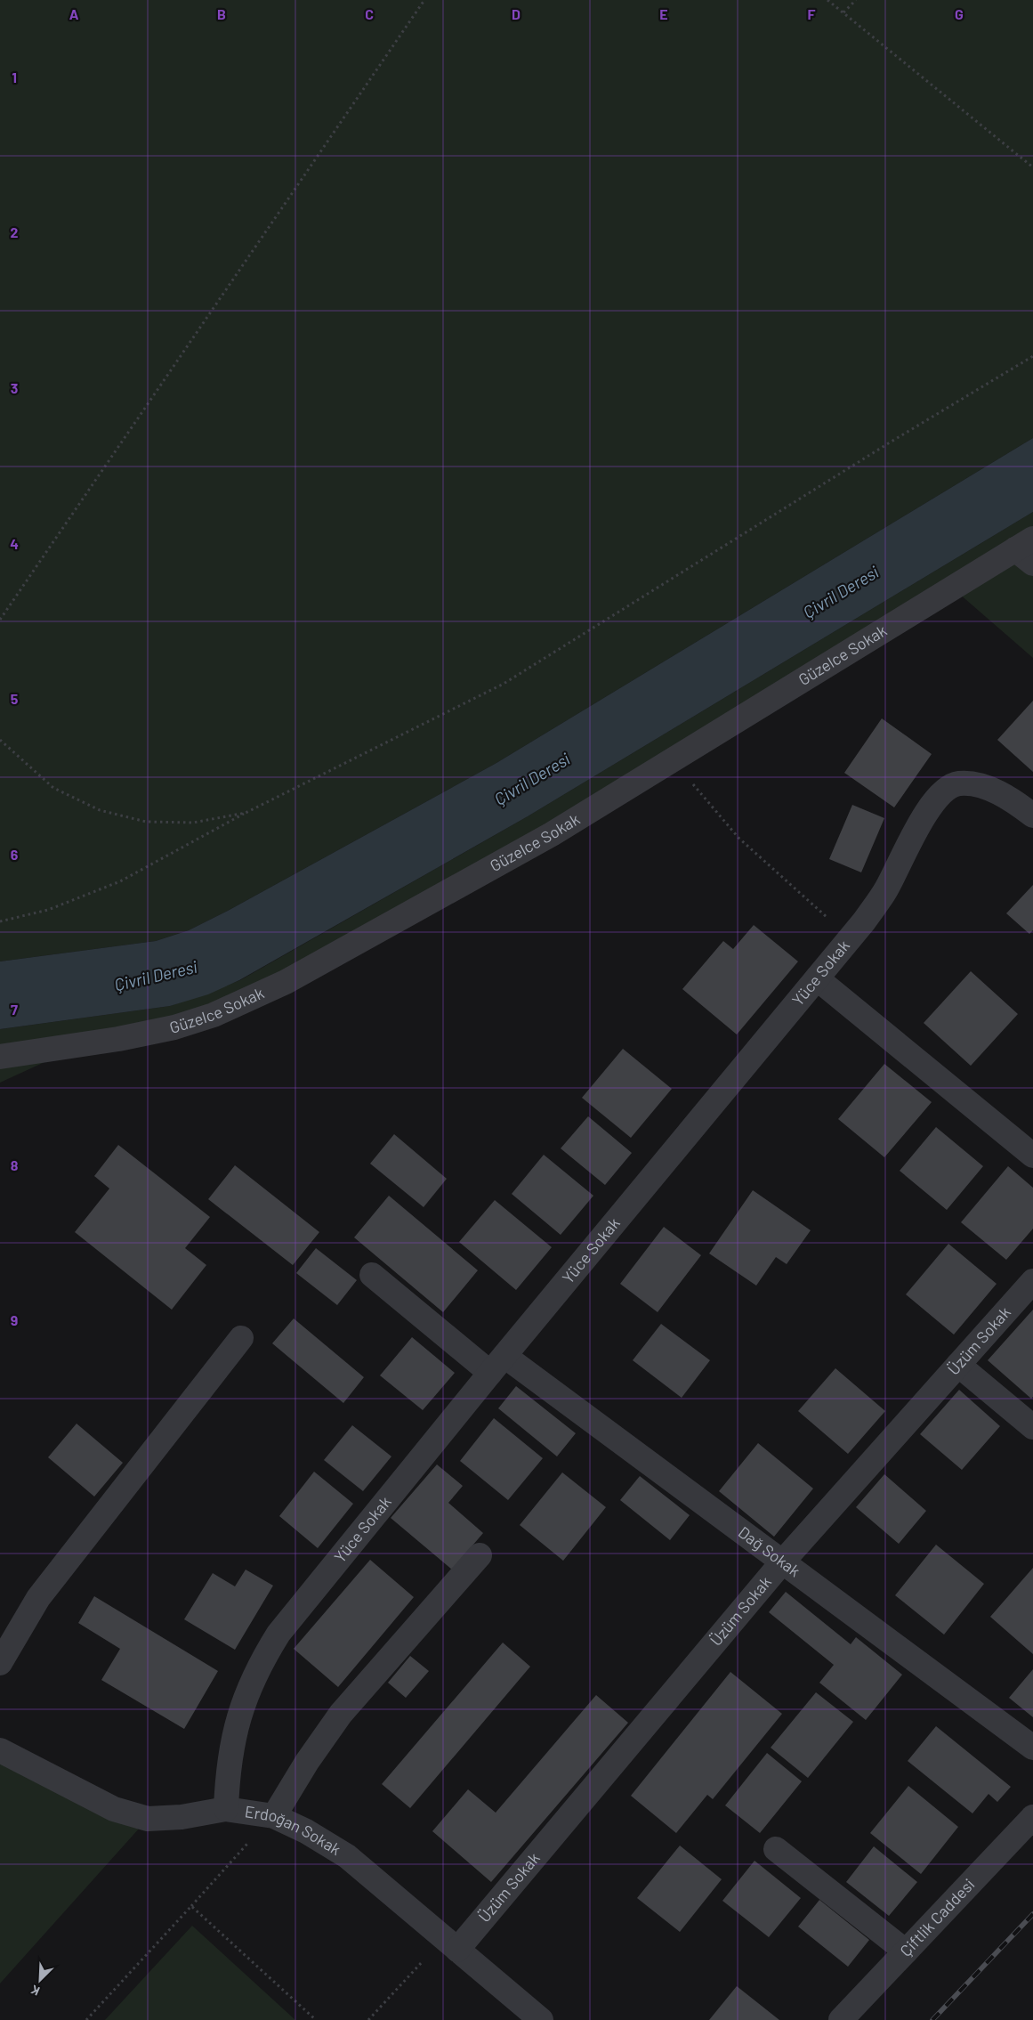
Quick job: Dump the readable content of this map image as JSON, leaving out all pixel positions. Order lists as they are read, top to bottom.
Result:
{
  "streets": {
    "street": [
      "Güzelce Sokak",
      "Yüce Sokak",
      "Üzüm Sokak",
      "Dağ Sokak",
      "Erdoğan Sokak",
      "Çiftlik Caddesi"
    ]
  },
  "crossings": [
    ["Yüce Sokak", "Dağ Sokak"],
    ["Yüce Sokak", "Erdoğan Sokak"],
    ["Üzüm Sokak", "Dağ Sokak"],
    ["Üzüm Sokak", "Erdoğan Sokak"]
  ],
  "water": ["Çivril Deresi"],
  "north": "bottom left",
  "grid": {
    "columns": [
      "A",
      "B",
      "C",
      "D",
      "E",
      "F",
      "G"
    ],
    "rows": [
      "1",
      "2",
      "3",
      "4",
      "5",
      "6",
      "7",
      "8",
      "9"
    ]
  }
}
